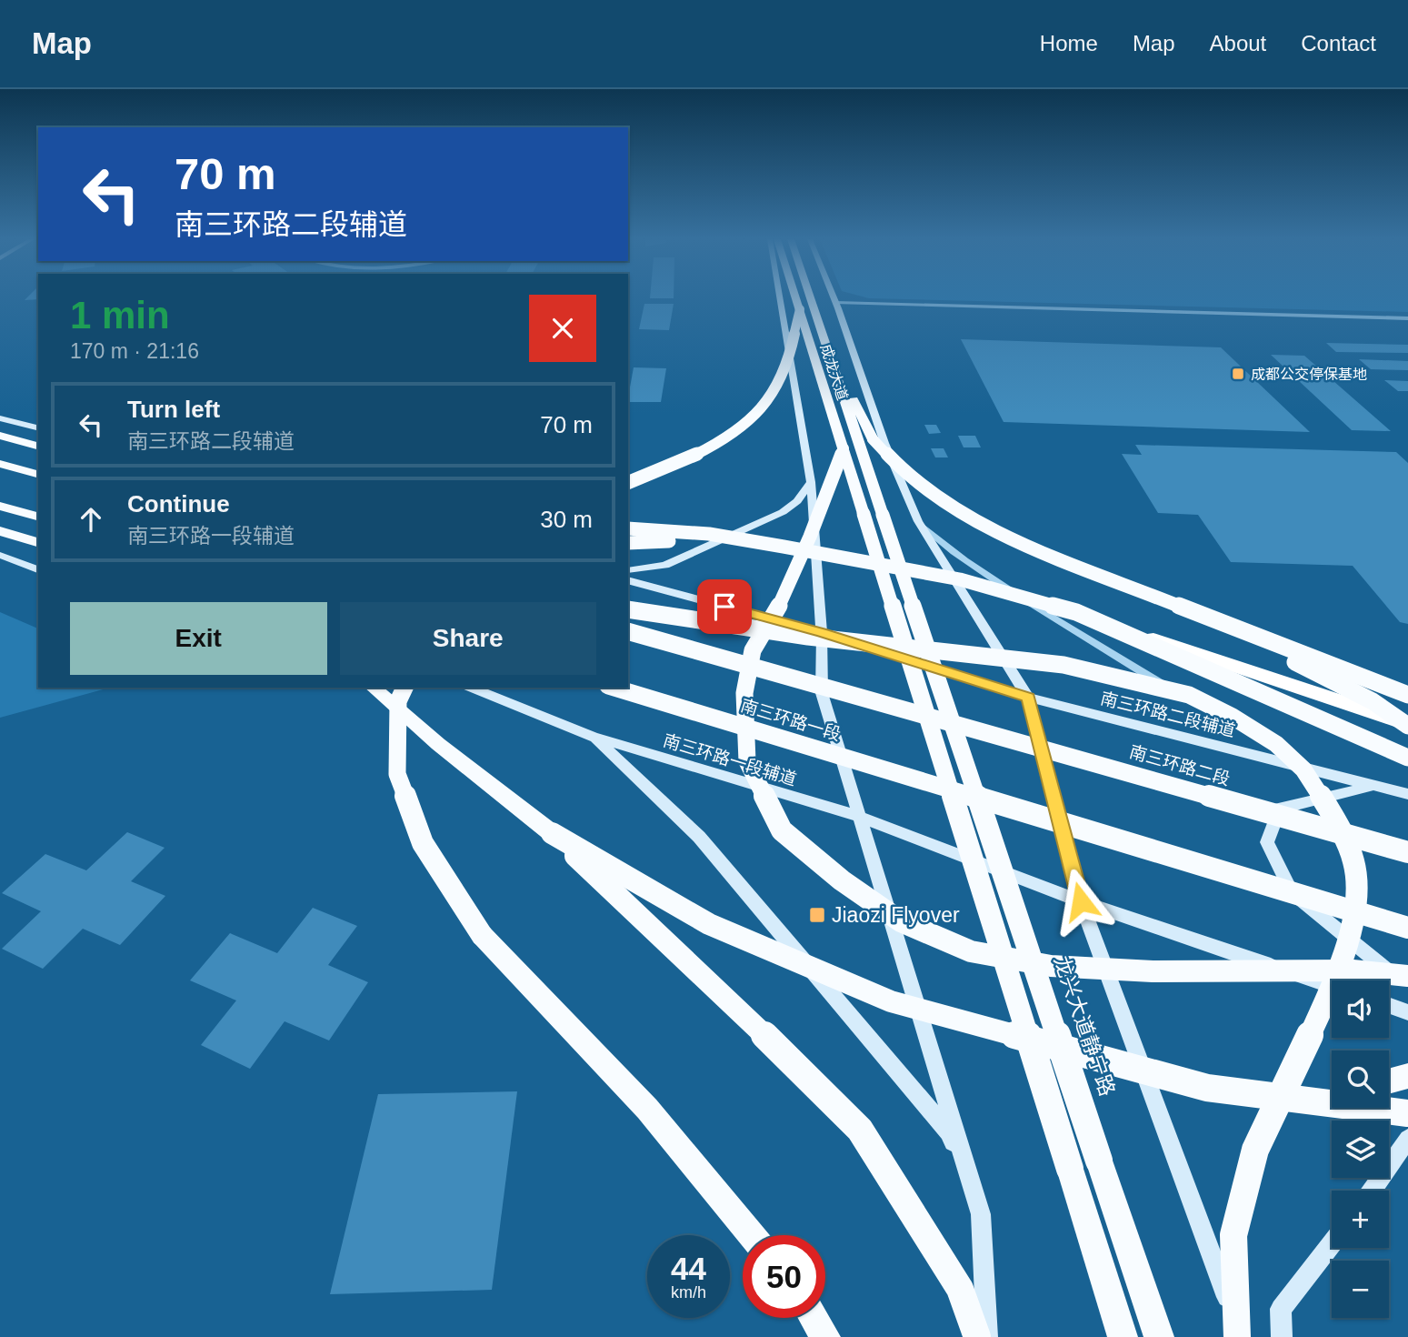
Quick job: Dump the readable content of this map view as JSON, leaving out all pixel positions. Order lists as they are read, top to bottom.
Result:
{
  "streets": {
    "highway": [
      "成龙大道",
      "南三环路一段",
      "南三环路二段",
      "龙兴大道静宁路"
    ],
    "main road": ["南三环路二段辅道", "南三环路一段辅道"]
  },
  "crossings": [
    ["成龙大道", "龙兴大道静宁路"]
  ],
  "places": {
    "transit": ["成都公交停保基地", "Jiaozi Flyover"]
  },
  "page": {
    "header": "Map",
    "nav": [
      "Home",
      "Map",
      "About",
      "Contact"
    ],
    "turn": ["70 m", "南三环路二段辅道"],
    "heading": ["1 min", "170 m · 21:16"],
    "list": [
      {
        "name": "Turn left",
        "note": "南三环路二段辅道",
        "value": "70 m"
      },
      {
        "name": "Continue",
        "note": "南三环路一段辅道",
        "value": "30 m"
      }
    ],
    "buttons": ["Exit", "Share"],
    "map_buttons": ["+", "−"],
    "speed": "44 km/h",
    "limit": "50"
  }
}
